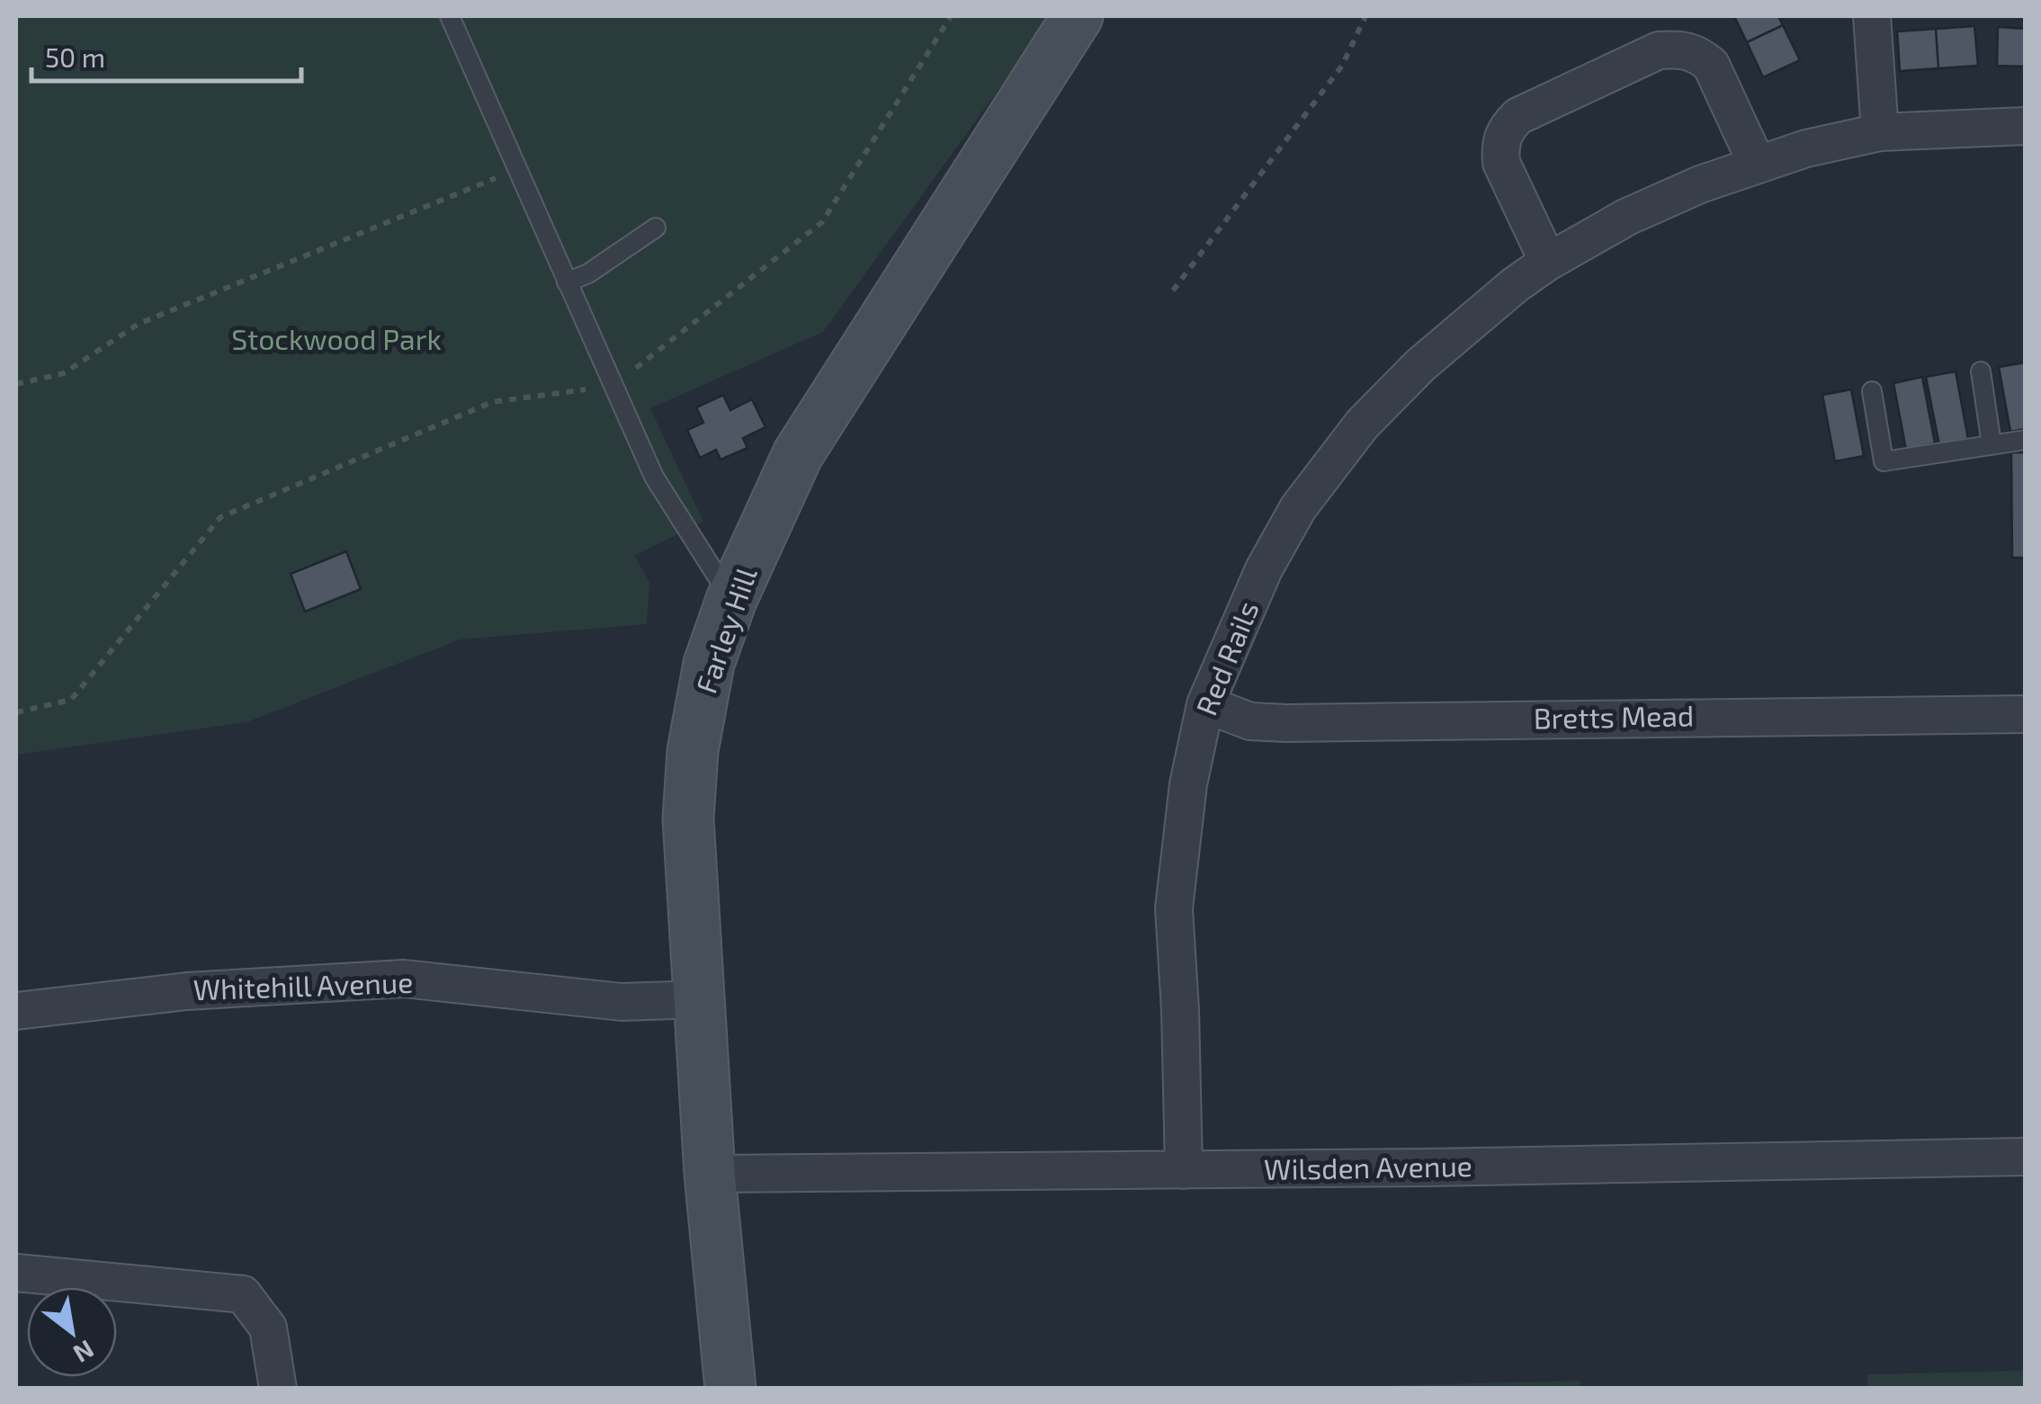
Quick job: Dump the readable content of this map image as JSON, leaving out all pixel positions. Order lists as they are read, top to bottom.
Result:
{
  "streets": {
    "main road": ["Farley Hill"],
    "street": [
      "Red Rails",
      "Bretts Mead",
      "Whitehill Avenue",
      "Wilsden Avenue"
    ]
  },
  "crossings": [
    ["Farley Hill", "Whitehill Avenue"],
    ["Farley Hill", "Wilsden Avenue"],
    ["Red Rails", "Bretts Mead"],
    ["Red Rails", "Wilsden Avenue"]
  ],
  "parks": ["Stockwood Park"],
  "scale_bar": "50 m",
  "north": "bottom right"
}
